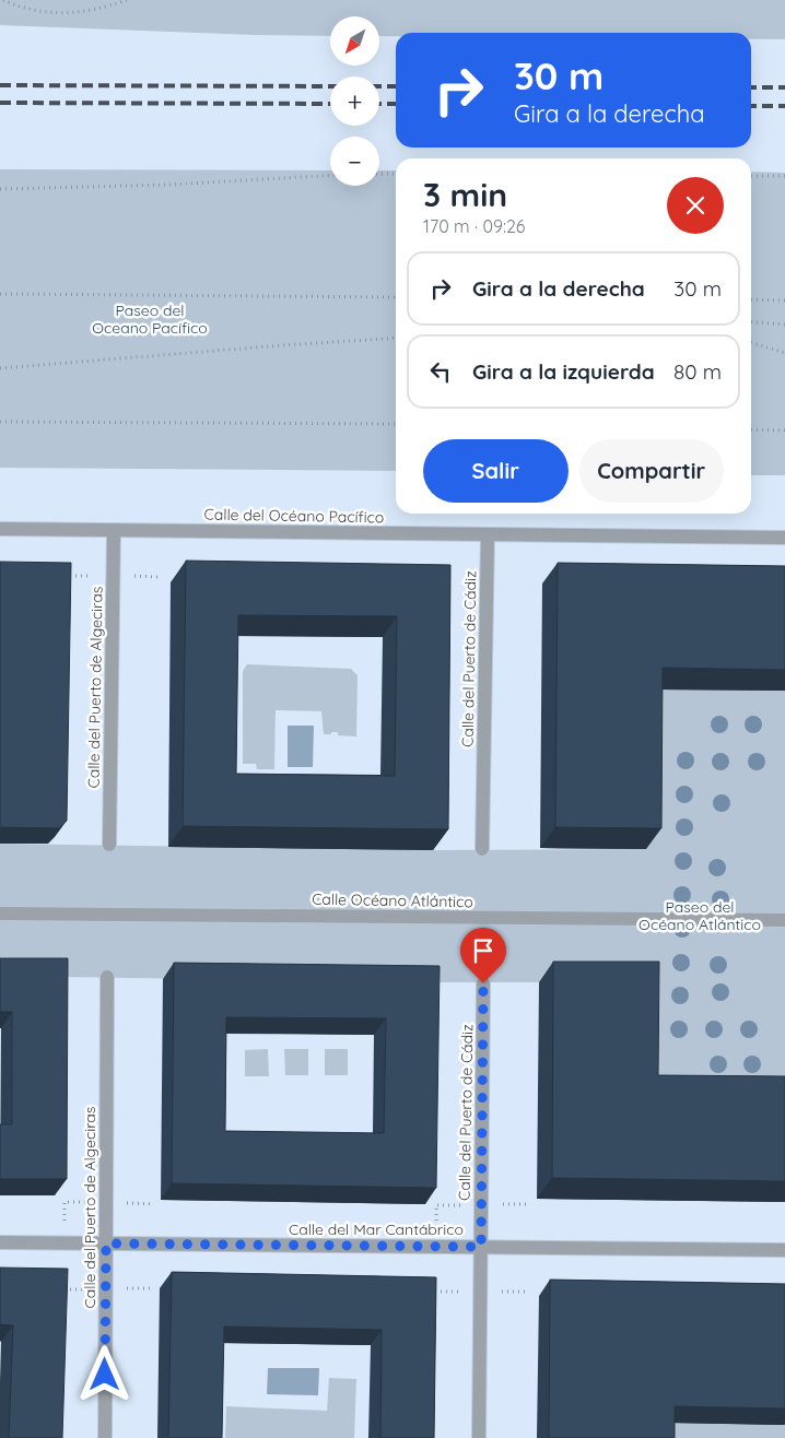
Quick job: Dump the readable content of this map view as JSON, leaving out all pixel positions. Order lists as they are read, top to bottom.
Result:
{
  "streets": {
    "street": [
      "Calle del Océano Pacífico",
      "Calle del Puerto de Cádiz",
      "Calle del Puerto de Algeciras",
      "Calle Océano Atlántico",
      "Calle del Mar Cantábrico"
    ]
  },
  "crossings": [
    ["Calle del Océano Pacífico", "Calle del Puerto de Cádiz"],
    ["Calle del Océano Pacífico", "Calle del Puerto de Algeciras"],
    ["Calle del Puerto de Cádiz", "Calle del Mar Cantábrico"],
    ["Calle del Puerto de Algeciras", "Calle del Mar Cantábrico"]
  ],
  "parks": ["Paseo del Oceano Pacífico", "Paseo del Océano Atlántico"],
  "north": "bottom left",
  "page": {
    "map_buttons": ["+", "−"],
    "turn": ["30 m", "Gira a la derecha"],
    "heading": ["3 min", "170 m · 09:26"],
    "list": [
      {
        "name": "Gira a la derecha",
        "value": "30 m"
      },
      {
        "name": "Gira a la izquierda",
        "value": "80 m"
      }
    ],
    "buttons": ["Salir", "Compartir"]
  }
}
